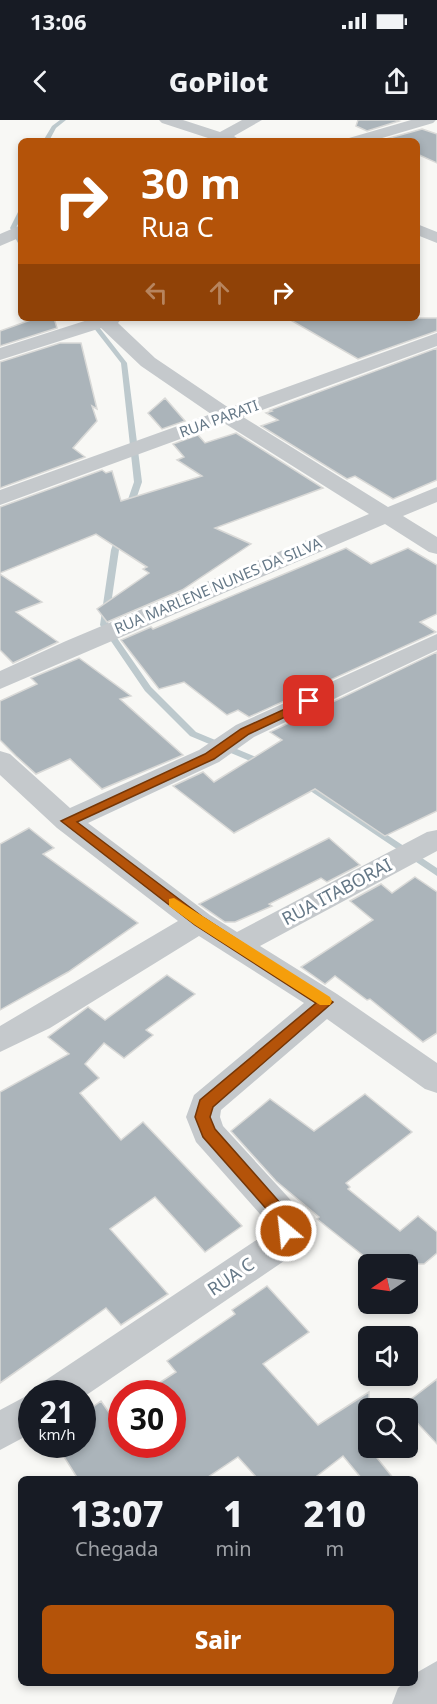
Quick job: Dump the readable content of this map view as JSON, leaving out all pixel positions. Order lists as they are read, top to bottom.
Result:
{
  "streets": {
    "street": [
      "RUA PARATI",
      "RUA MARLENE NUNES DA SILVA",
      "RUA ITABORAI",
      "RUA C"
    ]
  },
  "north": "left",
  "page": {
    "status": "13:06",
    "header": "GoPilot",
    "turn": ["30 m", "Rua C"],
    "speed": "21 km/h",
    "limit": "30",
    "eta": [
      "13:07",
      "Chegada",
      "1",
      "min",
      "210",
      "m"
    ],
    "buttons": "Sair"
  }
}
